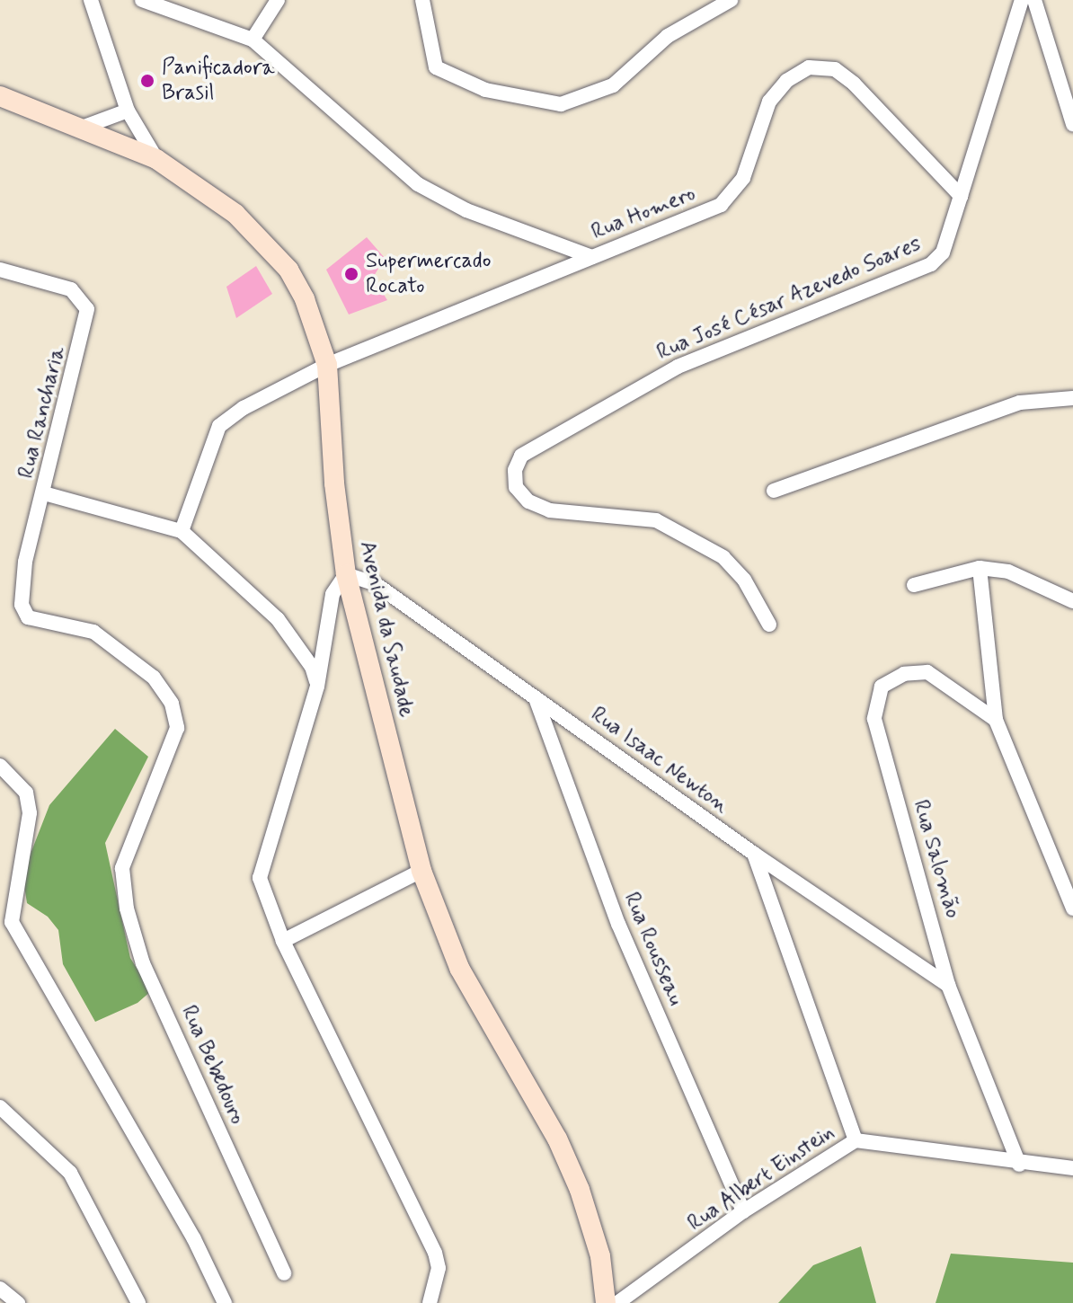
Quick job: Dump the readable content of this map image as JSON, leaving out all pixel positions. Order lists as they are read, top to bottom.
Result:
{
  "streets": {
    "main road": ["Avenida da Saudade"],
    "street": [
      "Rua Homero",
      "Rua José César Azevedo Soares",
      "Rua Rancharia",
      "Rua Isaac Newton",
      "Rua Salomão",
      "Rua Rousseau",
      "Rua Bebedouro",
      "Rua Albert Einstein"
    ]
  },
  "crossings": [
    ["Rua Homero", "Rua José César Azevedo Soares"],
    ["Rua Homero", "Avenida da Saudade"],
    ["Rua Rancharia", "Rua Bebedouro"],
    ["Avenida da Saudade", "Rua Isaac Newton"],
    ["Rua Isaac Newton", "Rua Salomão"],
    ["Rua Isaac Newton", "Rua Rousseau"],
    ["Rua Salomão", "Rua Albert Einstein"],
    ["Rua Rousseau", "Rua Albert Einstein"]
  ],
  "places": ["Panificadora Brasil", "Supermercado Rocato"]
}
